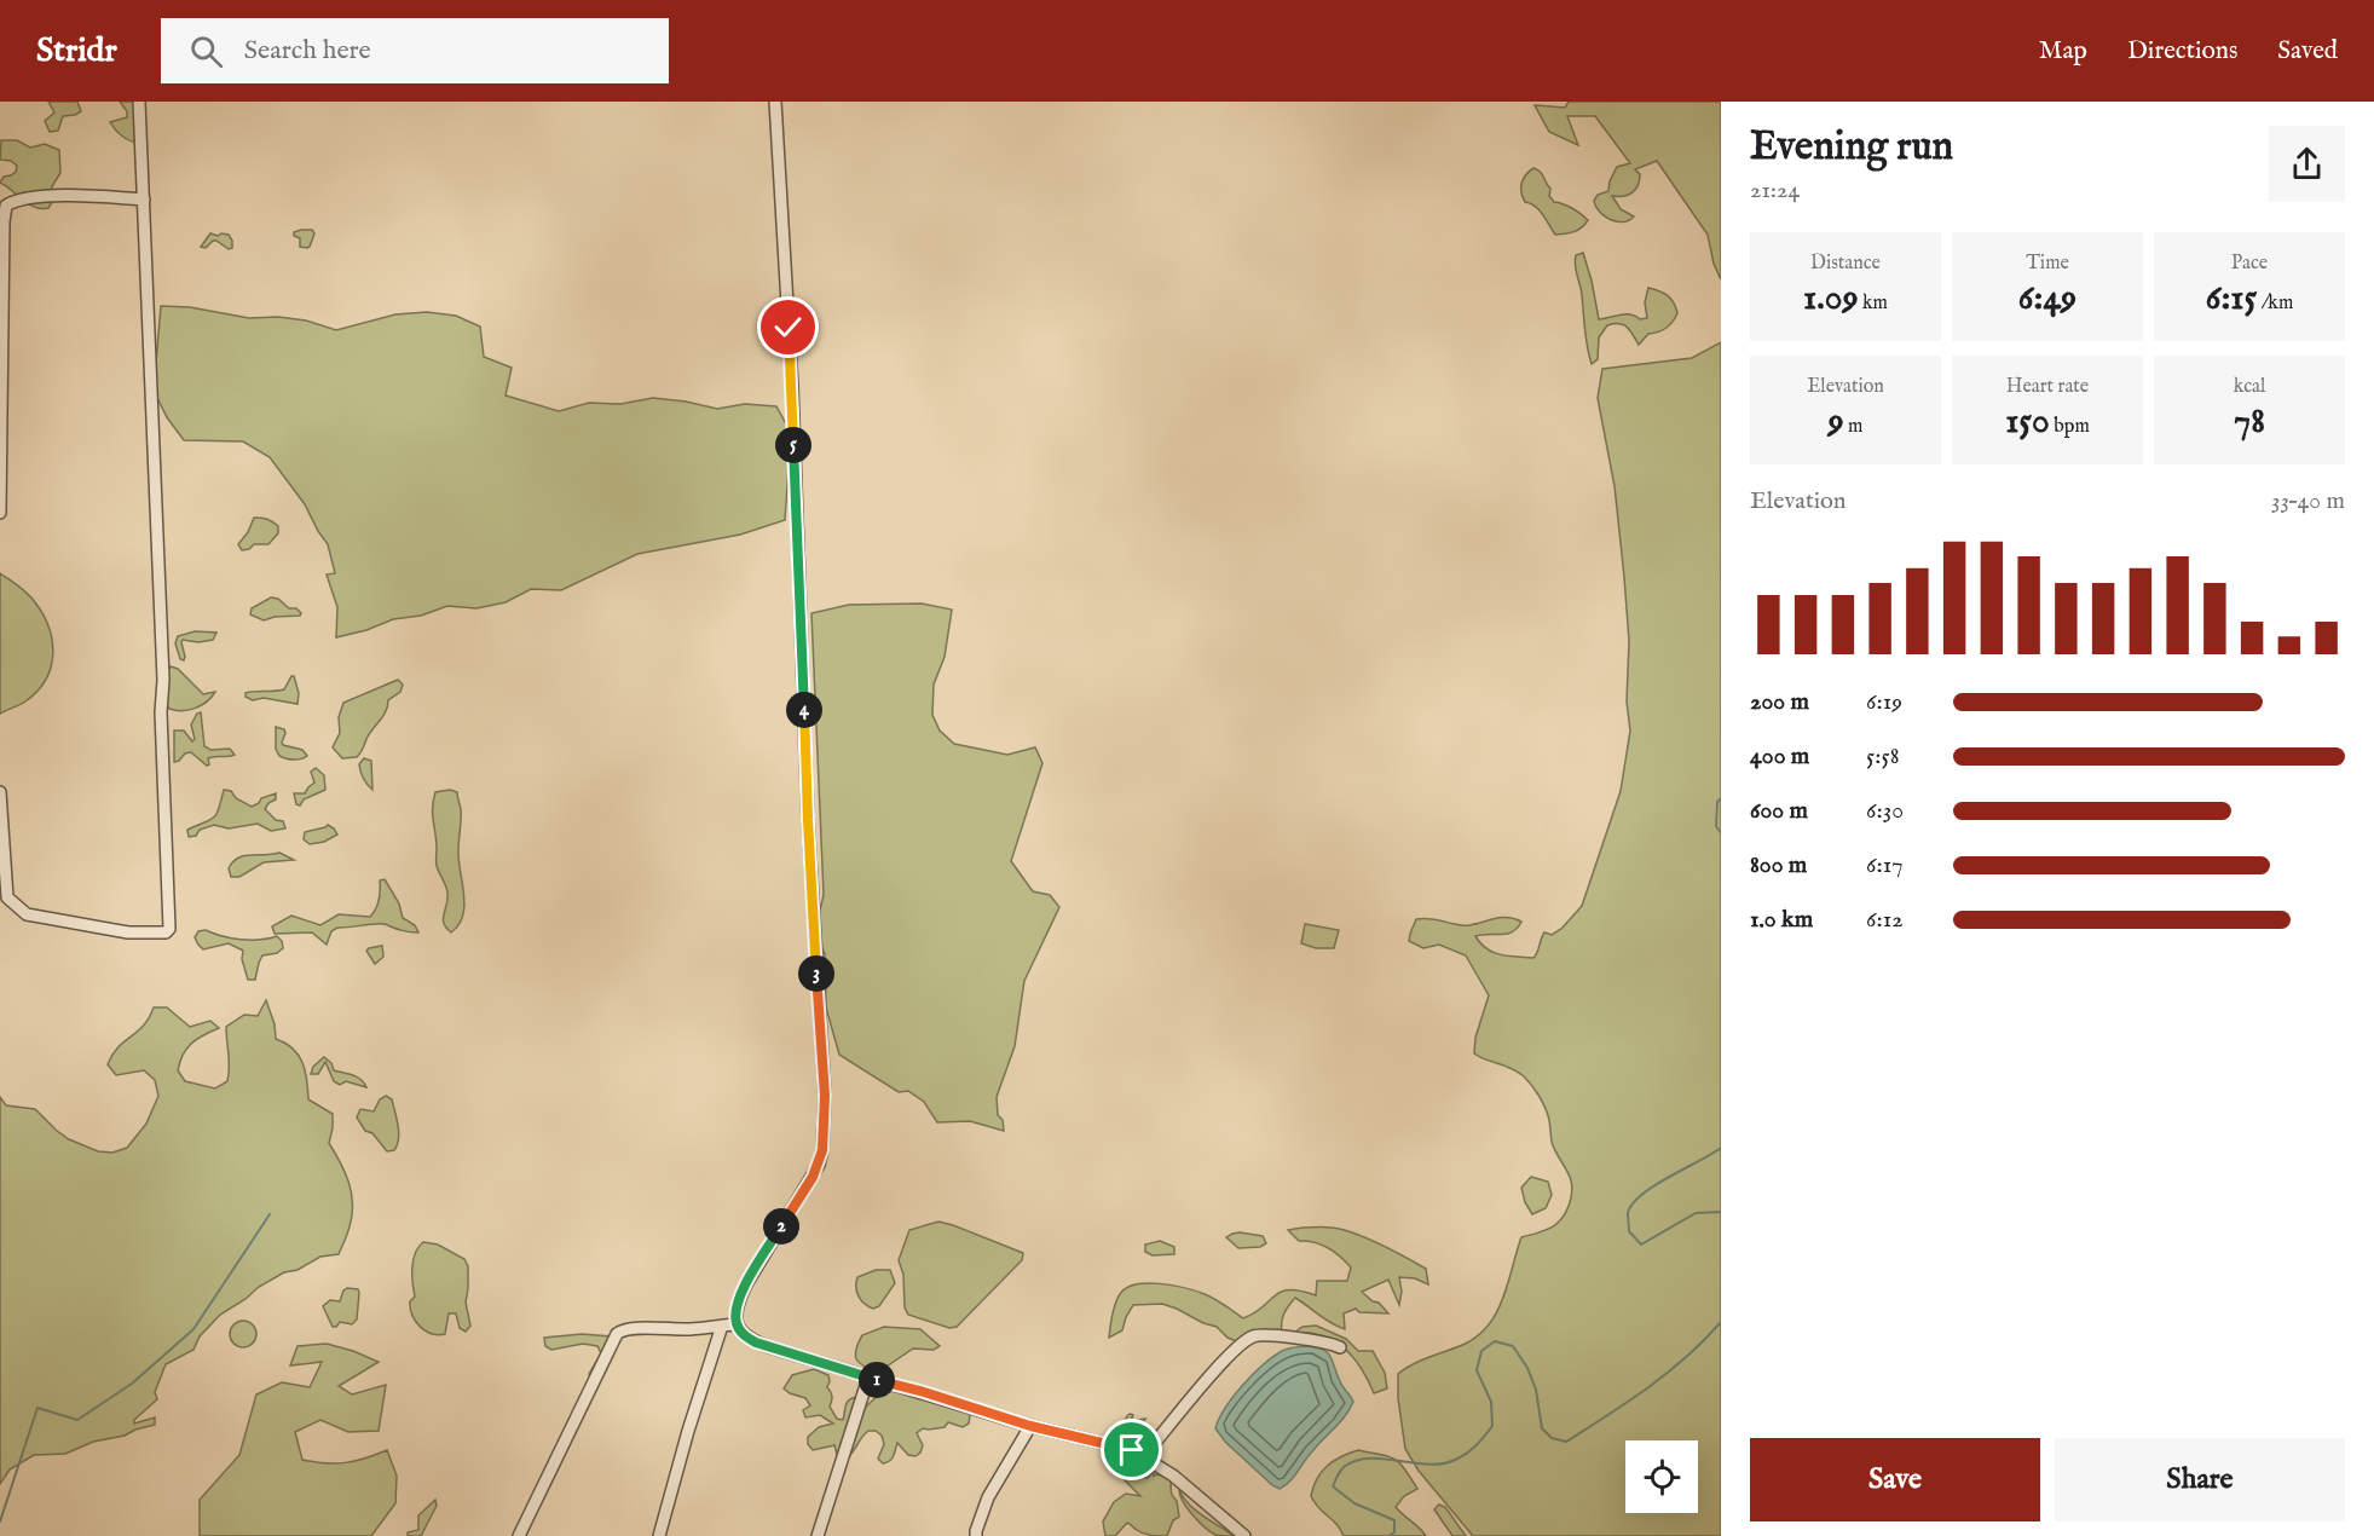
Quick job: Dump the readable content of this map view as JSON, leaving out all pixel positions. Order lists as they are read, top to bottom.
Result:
{
  "page": {
    "header": "Stridr",
    "search": "Search here",
    "nav": ["Map", "Directions", "Saved"],
    "heading": ["Evening run", "21:24"],
    "stats": [
      ["Distance", "1.09 km"],
      ["Time", "6:49"],
      ["Pace", "6:15 /km"],
      ["Elevation", "9 m"],
      ["Heart rate", "150 bpm"],
      ["kcal", "78"]
    ],
    "pins": [
      "5",
      "4",
      "3",
      "2",
      "1"
    ],
    "chart": ["Elevation", "33–40 m"],
    "list": [
      {
        "name": "200 m",
        "note": "6:19"
      },
      {
        "name": "400 m",
        "note": "5:58"
      },
      {
        "name": "600 m",
        "note": "6:30"
      },
      {
        "name": "800 m",
        "note": "6:17"
      },
      {
        "name": "1.0 km",
        "note": "6:12"
      }
    ],
    "buttons": ["Save", "Share"]
  }
}
